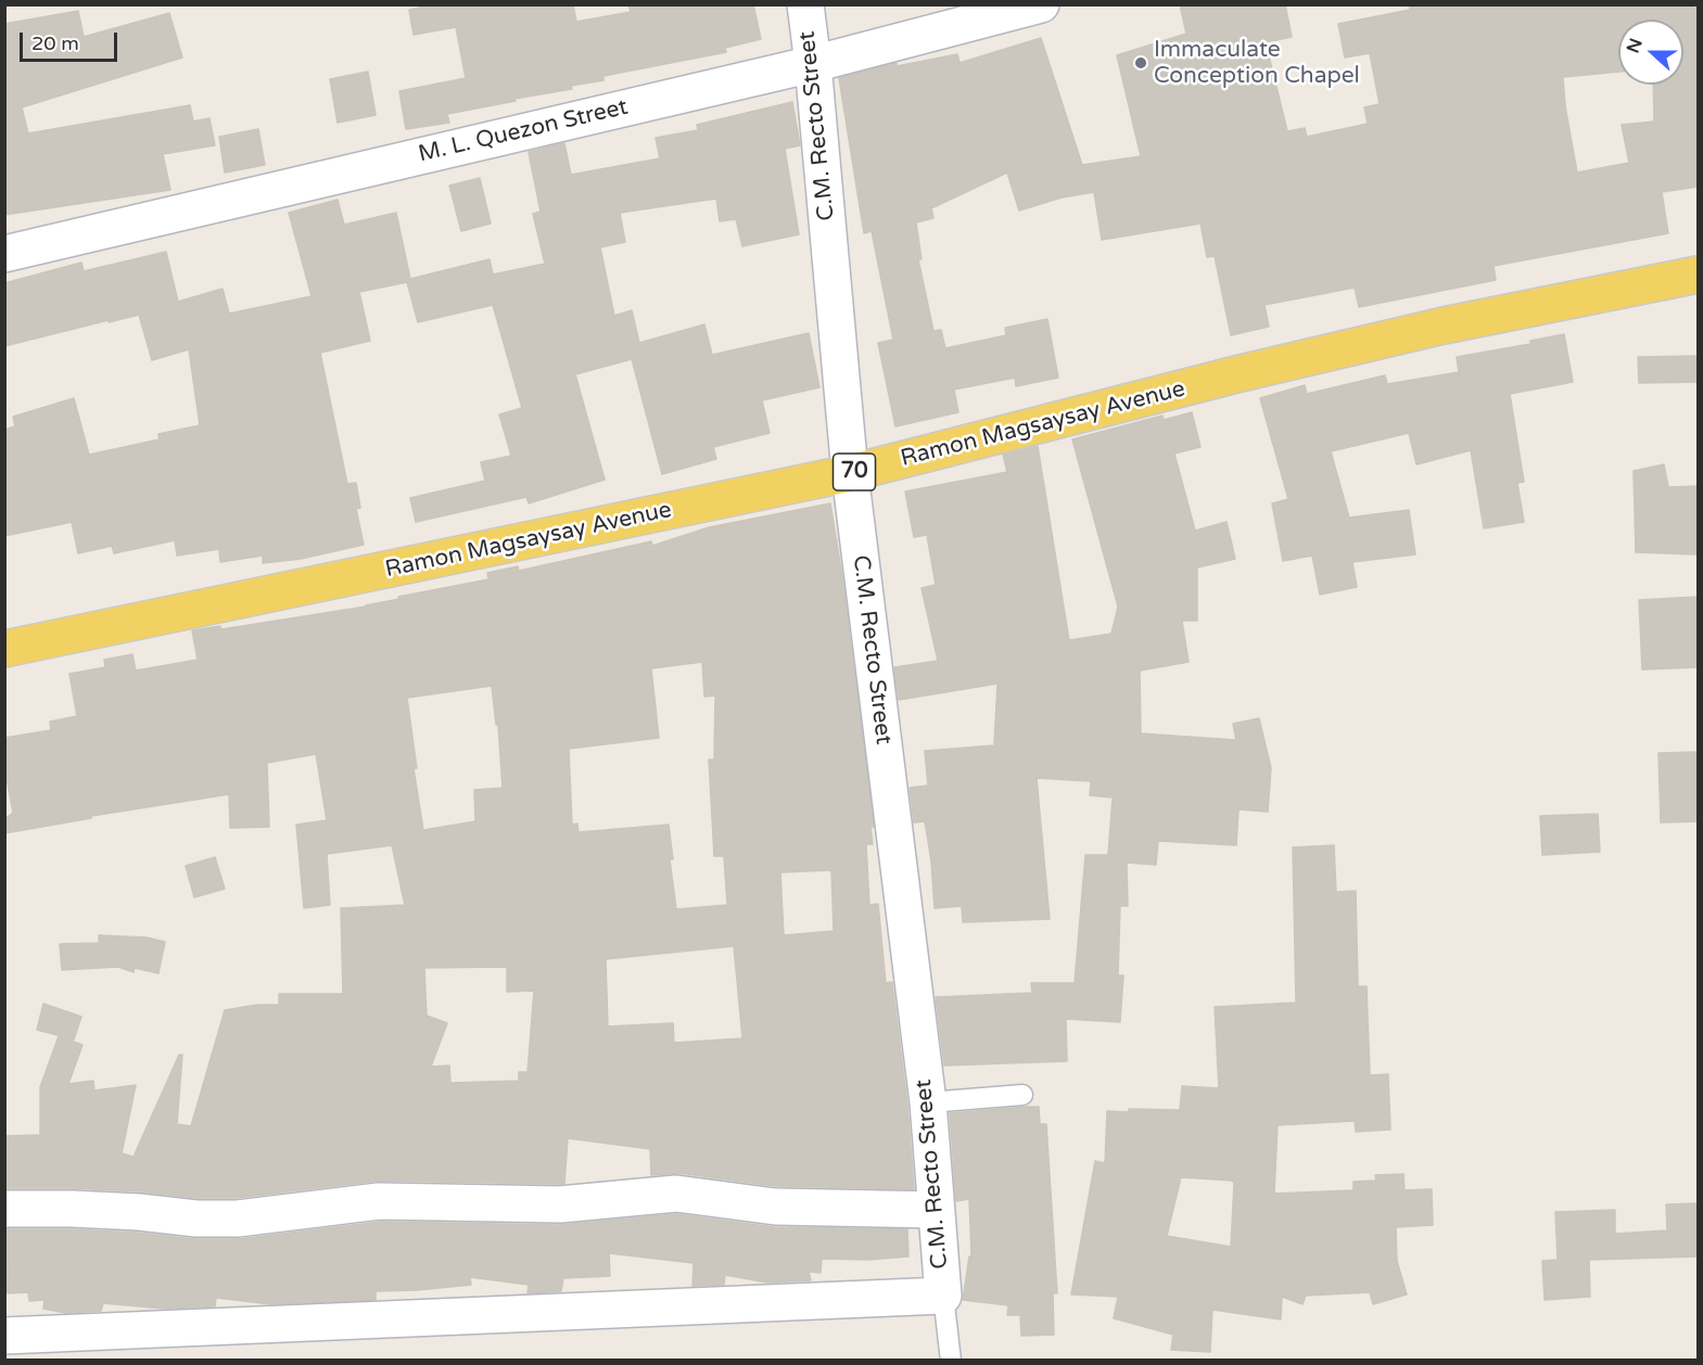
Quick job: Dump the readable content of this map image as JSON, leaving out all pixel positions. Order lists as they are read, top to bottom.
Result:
{
  "streets": {
    "main road": ["Ramon Magsaysay Avenue", "70"],
    "street": ["C.M. Recto Street", "M. L. Quezon Street"]
  },
  "crossings": [
    ["C.M. Recto Street", "M. L. Quezon Street"],
    ["C.M. Recto Street", "Ramon Magsaysay Avenue"]
  ],
  "places": ["Immaculate Conception Chapel"],
  "scale_bar": "20 m",
  "north": "left"
}
